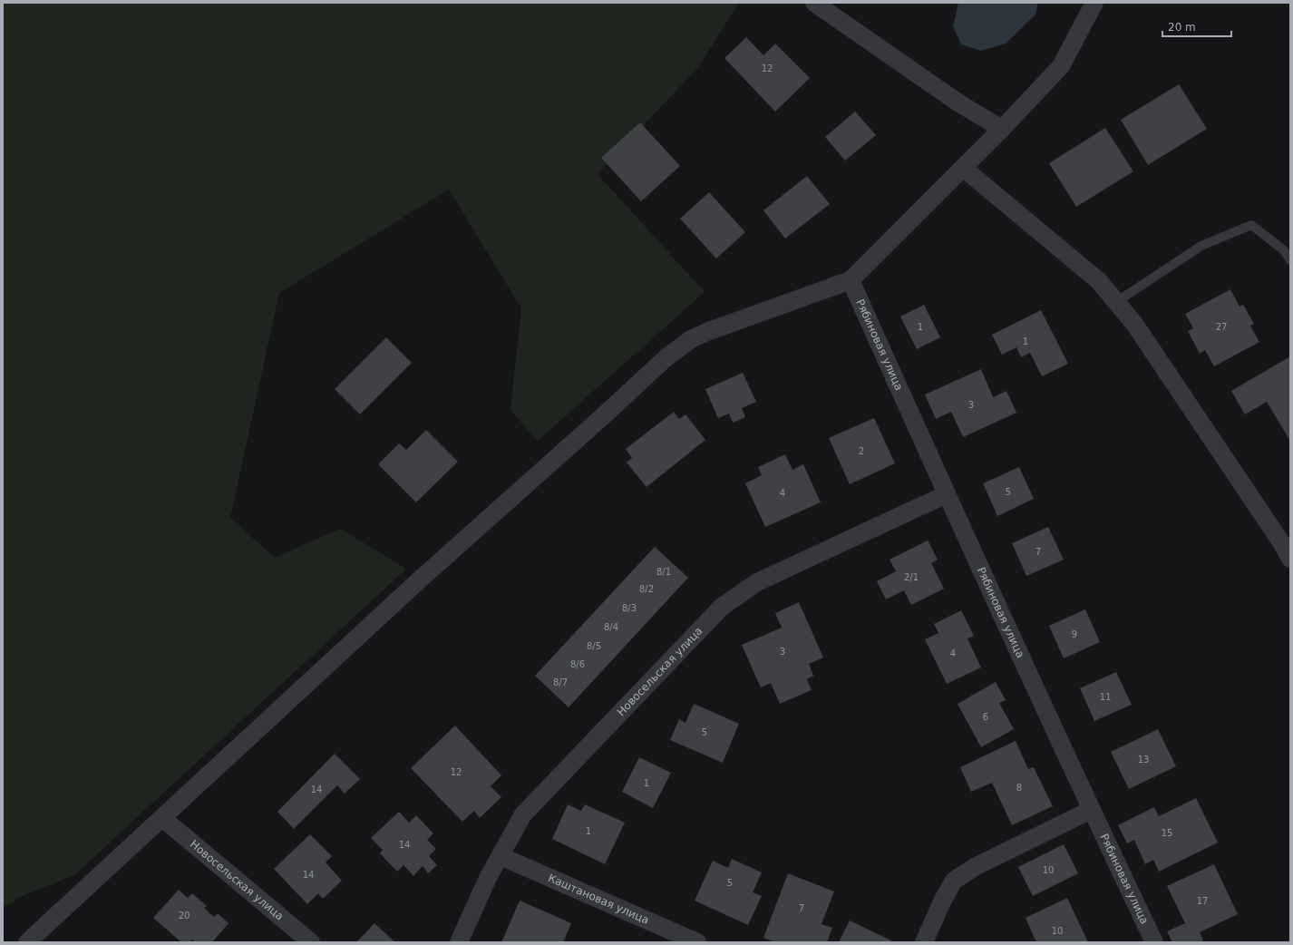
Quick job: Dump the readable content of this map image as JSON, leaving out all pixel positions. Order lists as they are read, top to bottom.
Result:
{
  "streets": {
    "street": ["Рябиновая улица", "Новосельская улица", "Каштановая улица"]
  },
  "crossings": [
    ["Рябиновая улица", "Новосельская улица"],
    ["Новосельская улица", "Каштановая улица"]
  ],
  "house_numbers": [
    "12",
    "1",
    "27",
    "1",
    "3",
    "2",
    "5",
    "4",
    "7",
    "8/1",
    "2/1",
    "8/2",
    "8/3",
    "8/4",
    "9",
    "8/5",
    "3",
    "4",
    "8/6",
    "8/7",
    "11",
    "6",
    "5",
    "13",
    "12",
    "1",
    "8",
    "14",
    "1",
    "15",
    "14",
    "10",
    "14",
    "5",
    "17",
    "7",
    "20",
    "10"
  ],
  "scale_bar": "20 m"
}
